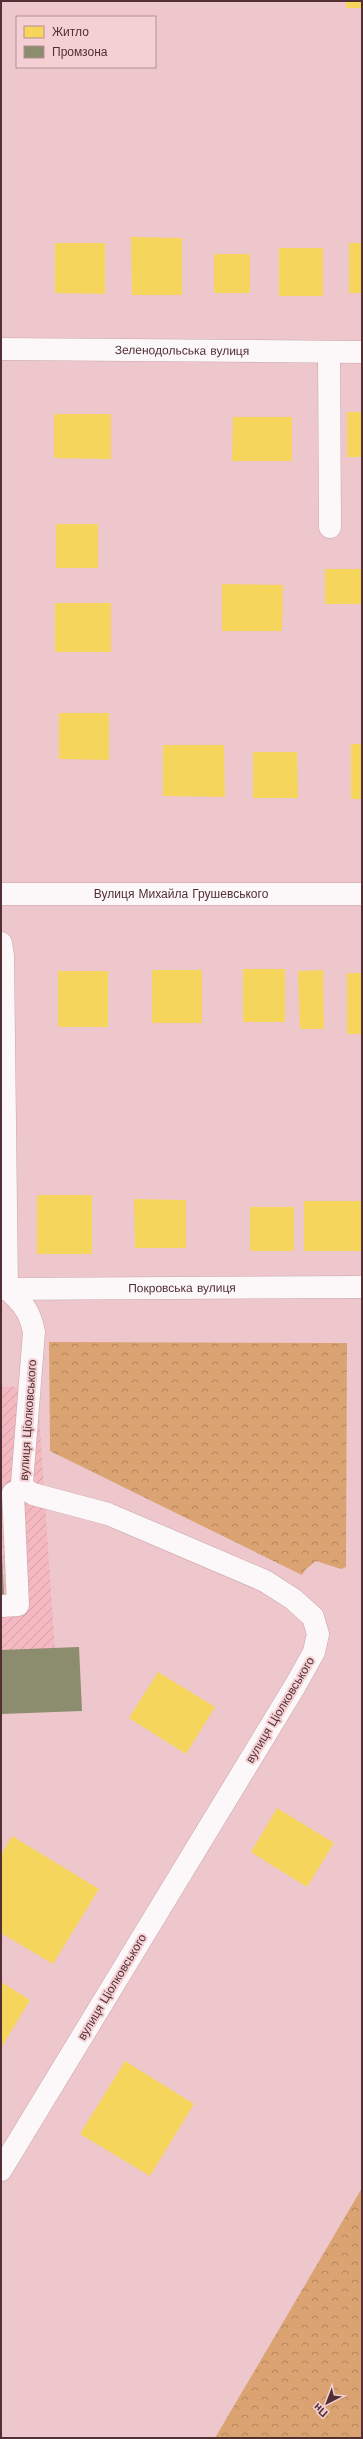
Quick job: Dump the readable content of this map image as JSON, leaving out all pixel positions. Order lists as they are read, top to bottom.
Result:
{
  "streets": {
    "street": [
      "Зеленодольська вулиця",
      "Вулиця Михайла Грушевського",
      "Покровська вулиця",
      "вулиця Ціолковського"
    ]
  },
  "crossings": [
    ["Покровська вулиця", "вулиця Ціолковського"]
  ],
  "legend": ["Житло", "Промзона"],
  "north": "bottom left"
}
